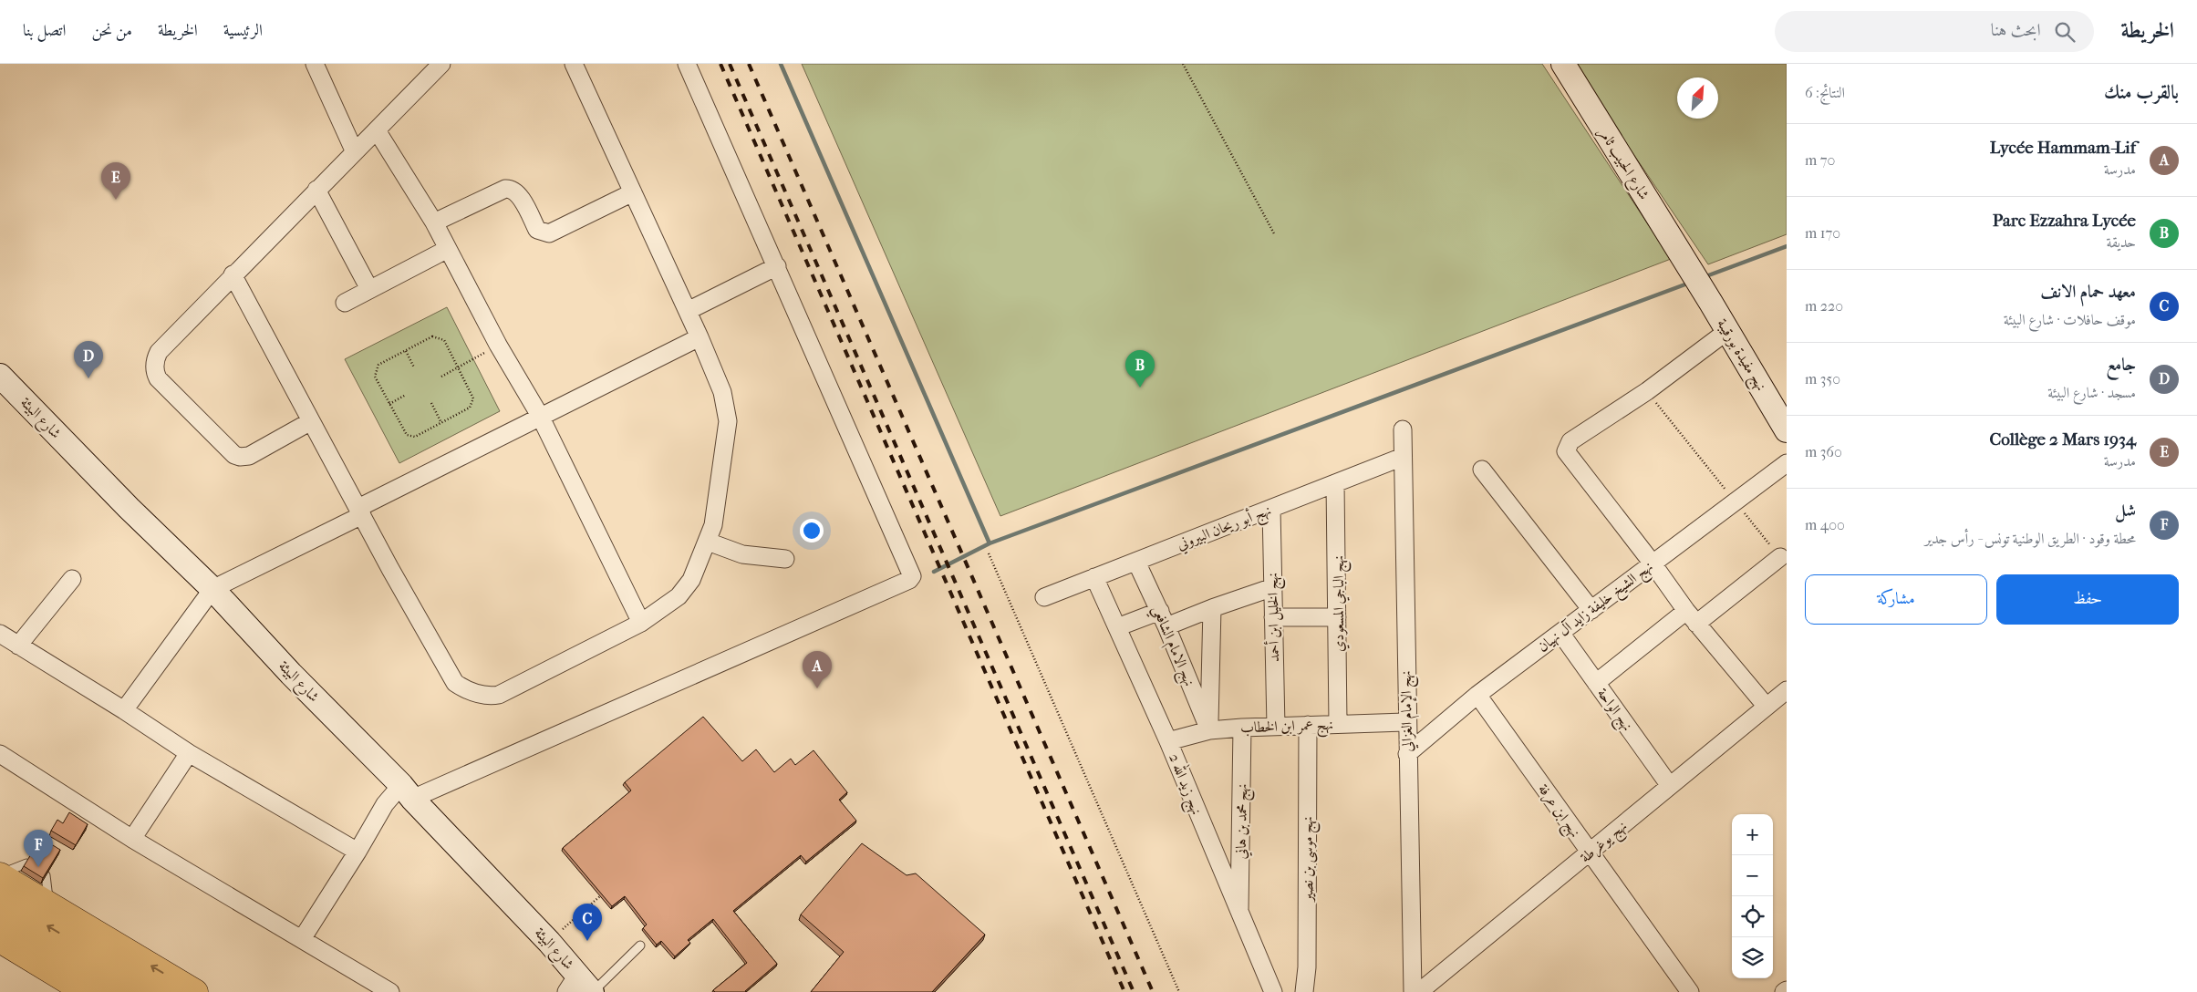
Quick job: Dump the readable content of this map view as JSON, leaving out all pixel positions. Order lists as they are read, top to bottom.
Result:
{
  "streets": {
    "main road": ["شارع الحبيب ثامر", "نهج مفيدة بورقيبة", "شارع البيئة"],
    "street": [
      "نهج أبو ريحان البيروني",
      "نهج الباجي المسعودي",
      "نهج الشيخ خليفة زايد آل نهيان",
      "نهج الخليل ابن أحمد",
      "نهج الامام الشافعي",
      "نهج الواحة",
      "نهج الإمام الغزالي",
      "نهج عمر ابن الخطاب",
      "نهج زيد الله 2",
      "نهج ابن عرفة",
      "نهج محمد بن هاني",
      "نهج يوغرطة",
      "نهج موسى بن نصير"
    ]
  },
  "crossings": [
    ["شارع الحبيب ثامر", "نهج مفيدة بورقيبة"],
    ["نهج أبو ريحان البيروني", "نهج الباجي المسعودي"],
    ["نهج أبو ريحان البيروني", "نهج الخليل ابن أحمد"],
    ["نهج أبو ريحان البيروني", "نهج الامام الشافعي"],
    ["نهج أبو ريحان البيروني", "نهج الإمام الغزالي"],
    ["نهج أبو ريحان البيروني", "نهج زيد الله 2"],
    ["نهج الباجي المسعودي", "نهج عمر ابن الخطاب"],
    ["نهج الشيخ خليفة زايد آل نهيان", "نهج الواحة"],
    ["نهج الشيخ خليفة زايد آل نهيان", "نهج الإمام الغزالي"],
    ["نهج الشيخ خليفة زايد آل نهيان", "نهج ابن عرفة"],
    ["نهج الخليل ابن أحمد", "نهج عمر ابن الخطاب"],
    ["نهج الامام الشافعي", "نهج عمر ابن الخطاب"],
    ["نهج الواحة", "نهج يوغرطة"],
    ["نهج الإمام الغزالي", "نهج عمر ابن الخطاب"],
    ["نهج عمر ابن الخطاب", "نهج زيد الله 2"],
    ["نهج عمر ابن الخطاب", "نهج محمد بن هاني"],
    ["نهج عمر ابن الخطاب", "نهج موسى بن نصير"],
    ["نهج زيد الله 2", "نهج محمد بن هاني"],
    ["نهج ابن عرفة", "نهج يوغرطة"]
  ],
  "north": "top right",
  "page": {
    "header": "الخريطة",
    "search": "ابحث هنا",
    "nav": [
      "الرئيسية",
      "الخريطة",
      "من نحن",
      "اتصل بنا"
    ],
    "heading": ["بالقرب منك", "النتائج: 6"],
    "list": [
      {
        "mark": "A",
        "name": "Lycée Hammam-Lif",
        "note": "مدرسة",
        "value": "70 m"
      },
      {
        "mark": "B",
        "name": "Parc Ezzahra Lycée",
        "note": "حديقة",
        "value": "170 m"
      },
      {
        "mark": "C",
        "name": "معهد حمام الانف",
        "note": "موقف حافلات · شارع البيئة",
        "value": "220 m"
      },
      {
        "mark": "D",
        "name": "جامع",
        "note": "مسجد · شارع البيئة",
        "value": "350 m"
      },
      {
        "mark": "E",
        "name": "Collège 2 Mars 1934",
        "note": "مدرسة",
        "value": "360 m"
      },
      {
        "mark": "F",
        "name": "شل",
        "note": "محطة وقود · الطريق الوطنية تونس - رأس جدير",
        "value": "400 m"
      }
    ],
    "pins": [
      "E",
      "D",
      "B",
      "A",
      "F",
      "C"
    ],
    "buttons": ["حفظ", "مشاركة"],
    "map_buttons": ["+", "−"]
  }
}
